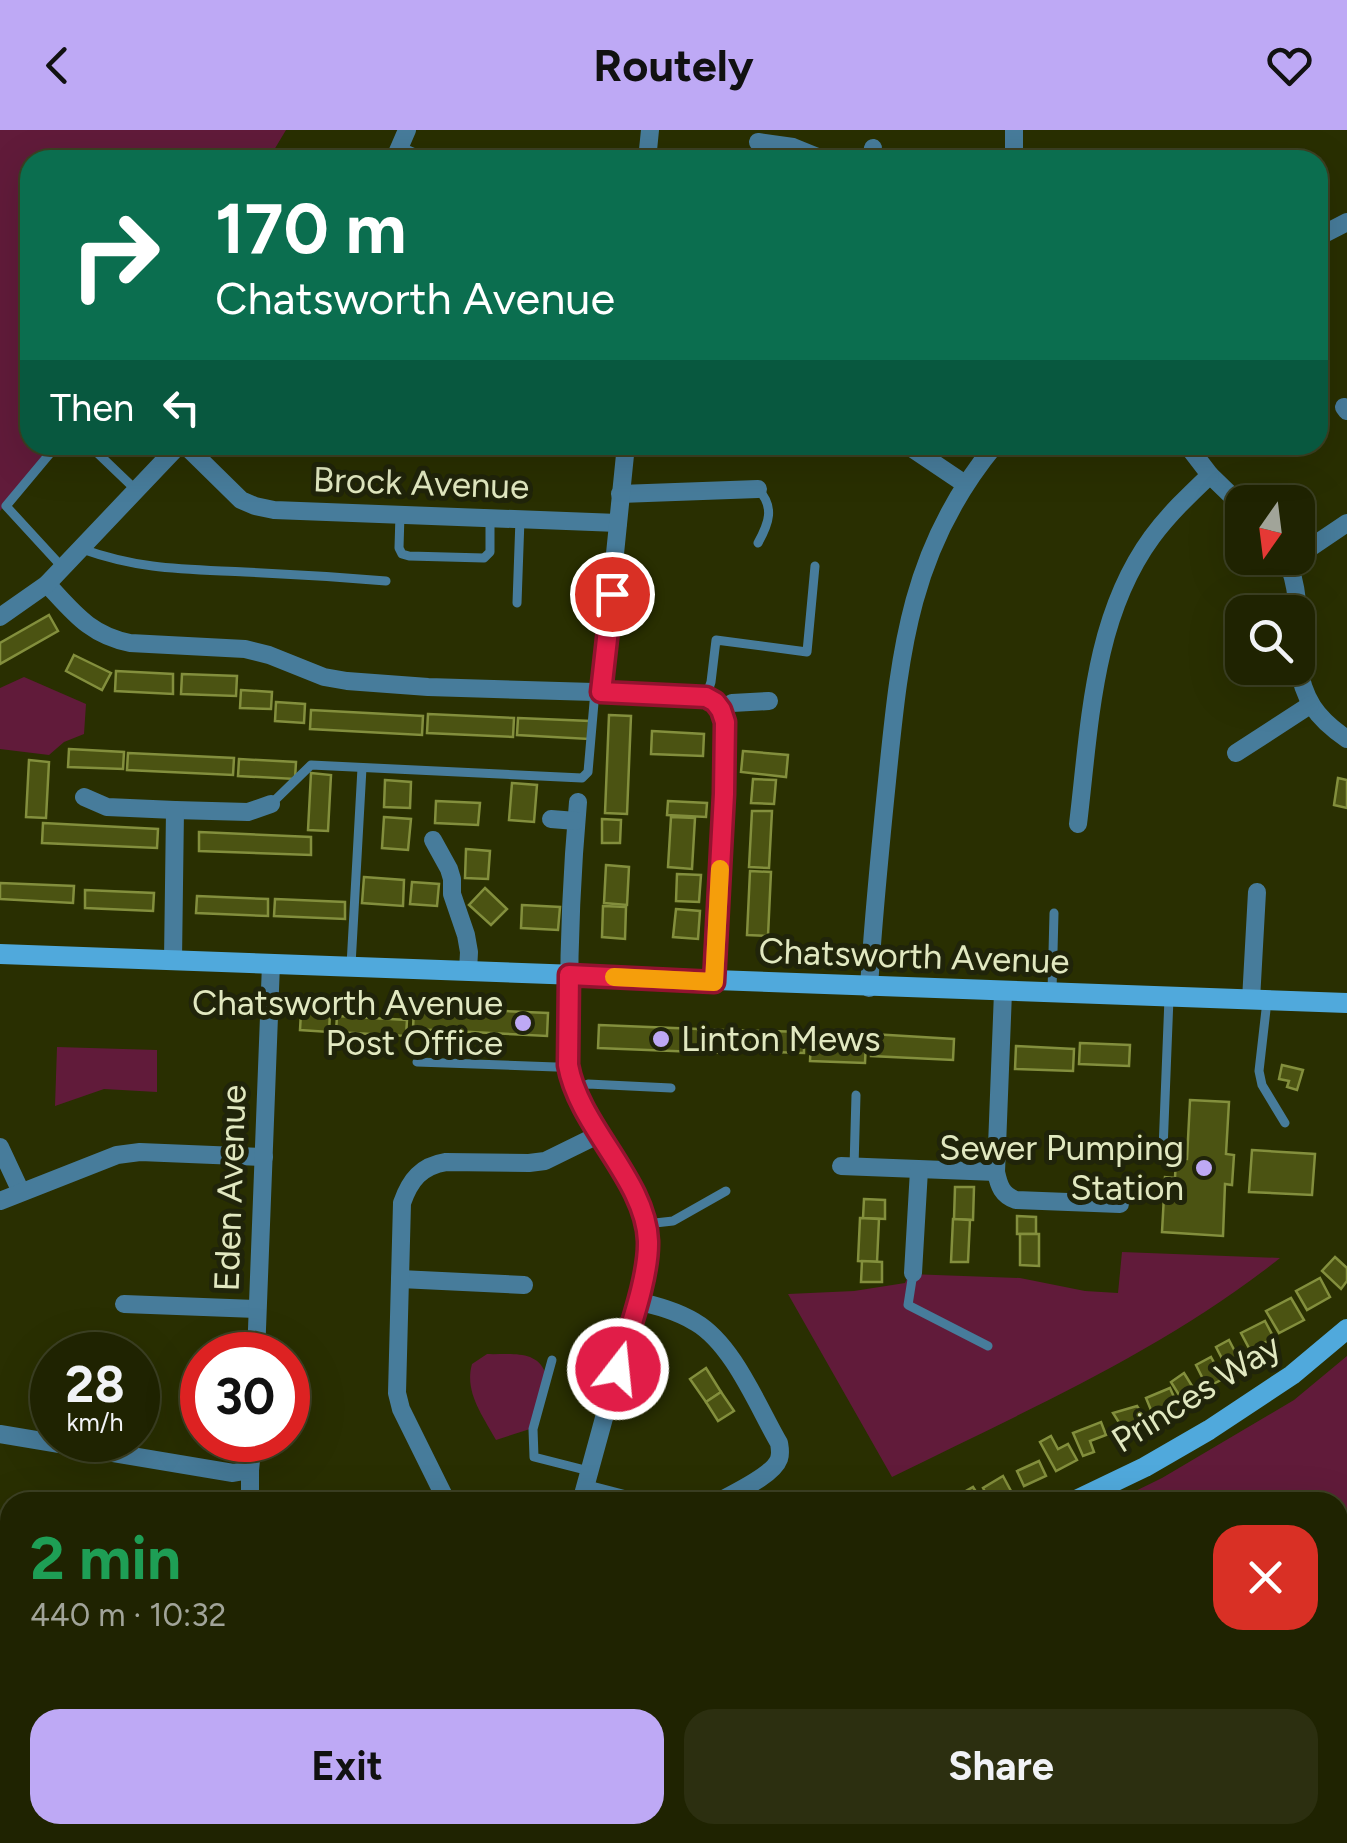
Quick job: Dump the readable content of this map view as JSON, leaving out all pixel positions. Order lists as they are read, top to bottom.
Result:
{
  "streets": {
    "street": [
      "Brock Avenue",
      "Chatsworth Avenue",
      "Eden Avenue",
      "Princes Way"
    ]
  },
  "crossings": [
    ["Chatsworth Avenue", "Eden Avenue"]
  ],
  "places": ["Chatsworth Avenue Post Office", "Linton Mews", "Sewer Pumping Station"],
  "north": "bottom",
  "page": {
    "header": "Routely",
    "turn": ["170 m", "Chatsworth Avenue"],
    "then": "Then",
    "speed": "28 km/h",
    "limit": "30",
    "heading": ["2 min", "440 m · 10:32"],
    "buttons": ["Exit", "Share"]
  }
}
